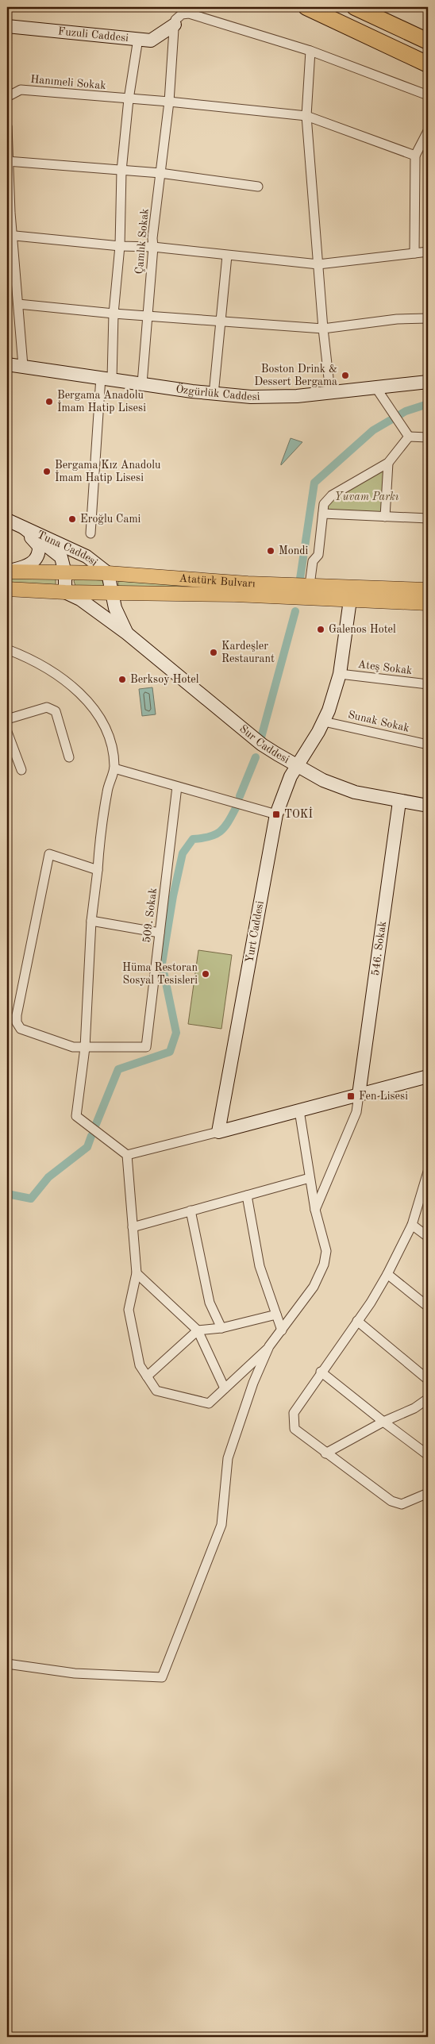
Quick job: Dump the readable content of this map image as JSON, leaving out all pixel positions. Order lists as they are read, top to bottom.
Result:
{
  "streets": {
    "main road": [
      "Fuzuli Caddesi",
      "Özgürlük Caddesi",
      "Tuna Caddesi",
      "Atatürk Bulvarı",
      "Sur Caddesi",
      "Yurt Caddesi",
      "546. Sokak"
    ],
    "street": [
      "Hanımeli Sokak",
      "Çamlık Sokak",
      "Ateş Sokak",
      "Sunak Sokak",
      "509. Sokak"
    ]
  },
  "crossings": [
    ["Fuzuli Caddesi", "Çamlık Sokak"],
    ["Hanımeli Sokak", "Çamlık Sokak"],
    ["Çamlık Sokak", "Özgürlük Caddesi"],
    ["Tuna Caddesi", "Atatürk Bulvarı"],
    ["Tuna Caddesi", "Sur Caddesi"],
    ["Atatürk Bulvarı", "Sur Caddesi"],
    ["Atatürk Bulvarı", "Yurt Caddesi"],
    ["Ateş Sokak", "Yurt Caddesi"],
    ["Sunak Sokak", "Yurt Caddesi"],
    ["Sur Caddesi", "Yurt Caddesi"],
    ["Sur Caddesi", "546. Sokak"]
  ],
  "parks": ["Yuvam Parkı"],
  "places": {
    "other": [
      "Boston Drink & Dessert Bergama",
      "Bergama Anadolu İmam Hatip Lisesi",
      "Bergama Kız Anadolu İmam Hatip Lisesi",
      "Eroğlu Cami",
      "Mondi",
      "Galenos Hotel",
      "Kardeşler Restaurant",
      "Berksoy Hotel",
      "Hüma Restoran Sosyal Tesisleri"
    ],
    "transit": ["TOKİ", "Fen Lisesi"]
  }
}
